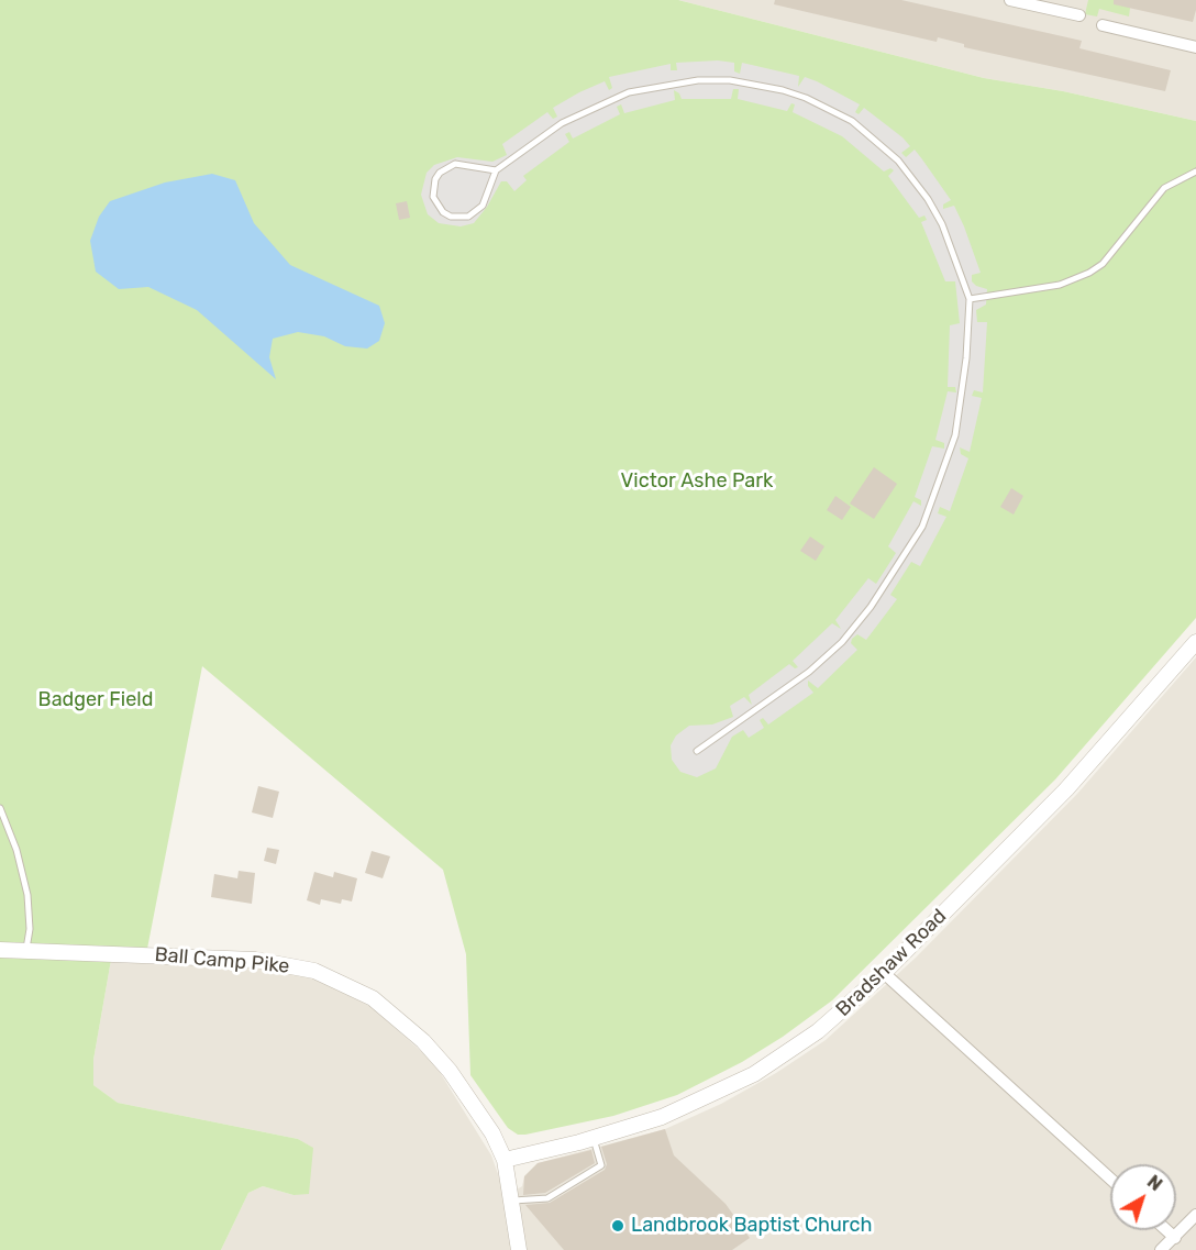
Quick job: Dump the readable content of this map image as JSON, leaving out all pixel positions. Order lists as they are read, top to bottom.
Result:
{
  "streets": {
    "street": ["Ball Camp Pike", "Bradshaw Road"]
  },
  "crossings": [
    ["Ball Camp Pike", "Bradshaw Road"]
  ],
  "parks": ["Victor Ashe Park", "Badger Field"],
  "places": ["Landbrook Baptist Church"],
  "north": "top right"
}
